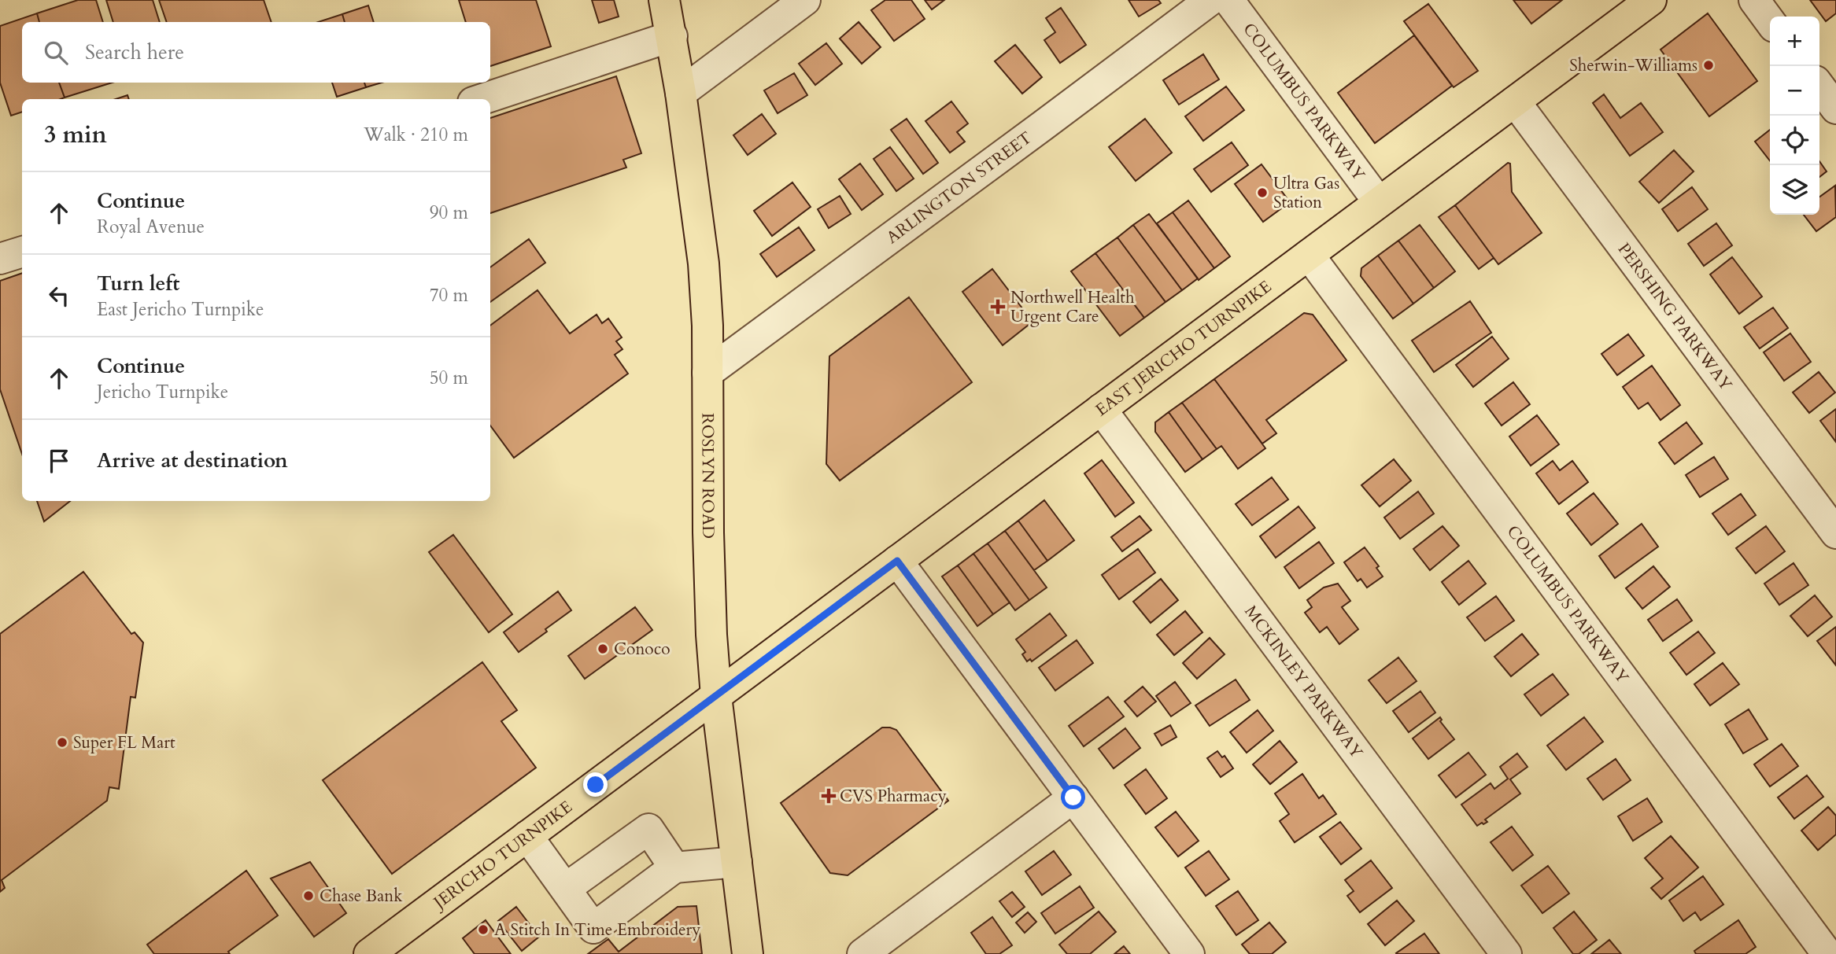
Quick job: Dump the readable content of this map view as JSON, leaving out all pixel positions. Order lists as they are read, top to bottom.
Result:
{
  "streets": {
    "main road": ["EAST JERICHO TURNPIKE", "ROSLYN ROAD", "JERICHO TURNPIKE"],
    "street": [
      "COLUMBUS PARKWAY",
      "ARLINGTON STREET",
      "PERSHING PARKWAY",
      "MCKINLEY PARKWAY"
    ]
  },
  "crossings": [
    ["COLUMBUS PARKWAY", "EAST JERICHO TURNPIKE"],
    ["ARLINGTON STREET", "ROSLYN ROAD"],
    ["PERSHING PARKWAY", "EAST JERICHO TURNPIKE"],
    ["EAST JERICHO TURNPIKE", "ROSLYN ROAD"],
    ["EAST JERICHO TURNPIKE", "MCKINLEY PARKWAY"],
    ["EAST JERICHO TURNPIKE", "JERICHO TURNPIKE"],
    ["ROSLYN ROAD", "JERICHO TURNPIKE"]
  ],
  "places": {
    "other": [
      "Sherwin-Williams",
      "Ultra Gas Station",
      "Conoco",
      "Super FL Mart",
      "Chase Bank",
      "A Stitch In Time Embroidery"
    ],
    "health": ["Northwell Health Urgent Care", "CVS Pharmacy"]
  },
  "page": {
    "map_buttons": ["+", "−"],
    "search": "Search here",
    "heading": ["3 min", "Walk · 210 m"],
    "list": [
      ["Continue", "Royal Avenue", "90 m"],
      ["Turn left", "East Jericho Turnpike", "70 m"],
      ["Continue", "Jericho Turnpike", "50 m"],
      "Arrive at destination"
    ]
  }
}
